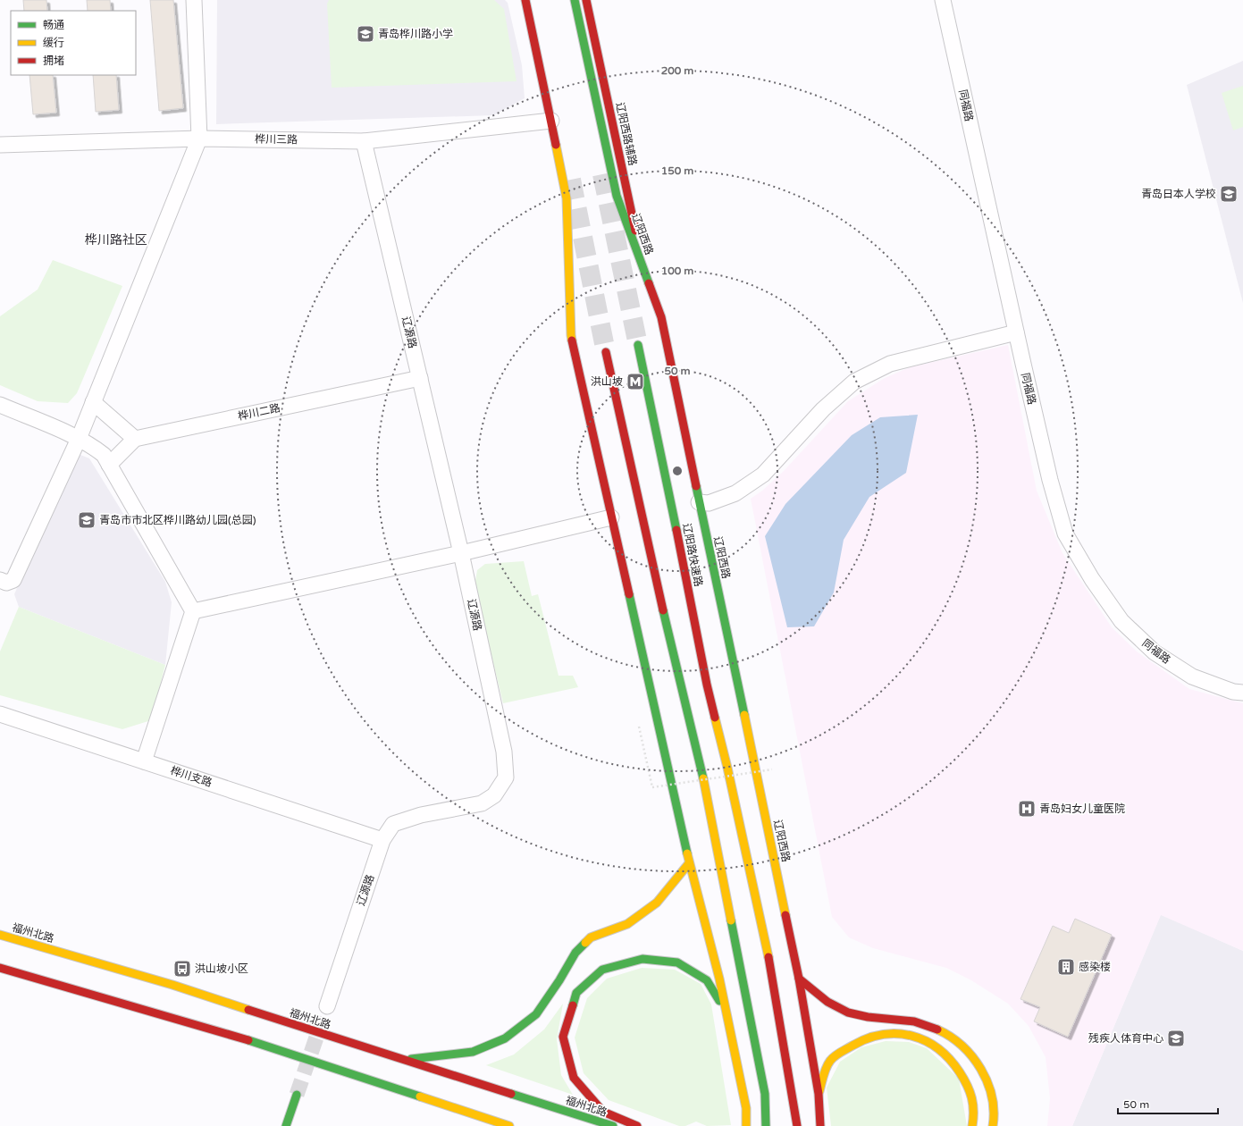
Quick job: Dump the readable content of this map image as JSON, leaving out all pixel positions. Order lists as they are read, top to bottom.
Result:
{
  "streets": {
    "main road": [
      "辽阳西路辅路",
      "辽阳西路",
      "辽阳路快速路",
      "福州北路"
    ],
    "street": [
      "同福路",
      "桦川三路",
      "辽源路",
      "桦川二路",
      "桦川支路"
    ]
  },
  "crossings": [
    ["辽阳西路辅路", "辽阳西路"],
    ["桦川三路", "辽源路"],
    ["辽源路", "桦川二路"],
    ["辽源路", "桦川支路"]
  ],
  "districts": ["桦川路社区"],
  "places": {
    "school or university": [
      "青岛桦川路小学",
      "青岛日本人学校",
      "青岛市市北区桦川路幼儿园(总园)",
      "残疾人体育中心"
    ],
    "metro station": ["洪山坡"],
    "hospital": ["青岛妇女儿童医院"],
    "building": ["感染楼"],
    "bus stop": ["洪山坡小区"]
  },
  "legend": ["畅通", "缓行", "拥堵"],
  "scale_bar": "50 m",
  "rings": [
    "200 m",
    "150 m",
    "100 m",
    "50 m"
  ]
}
